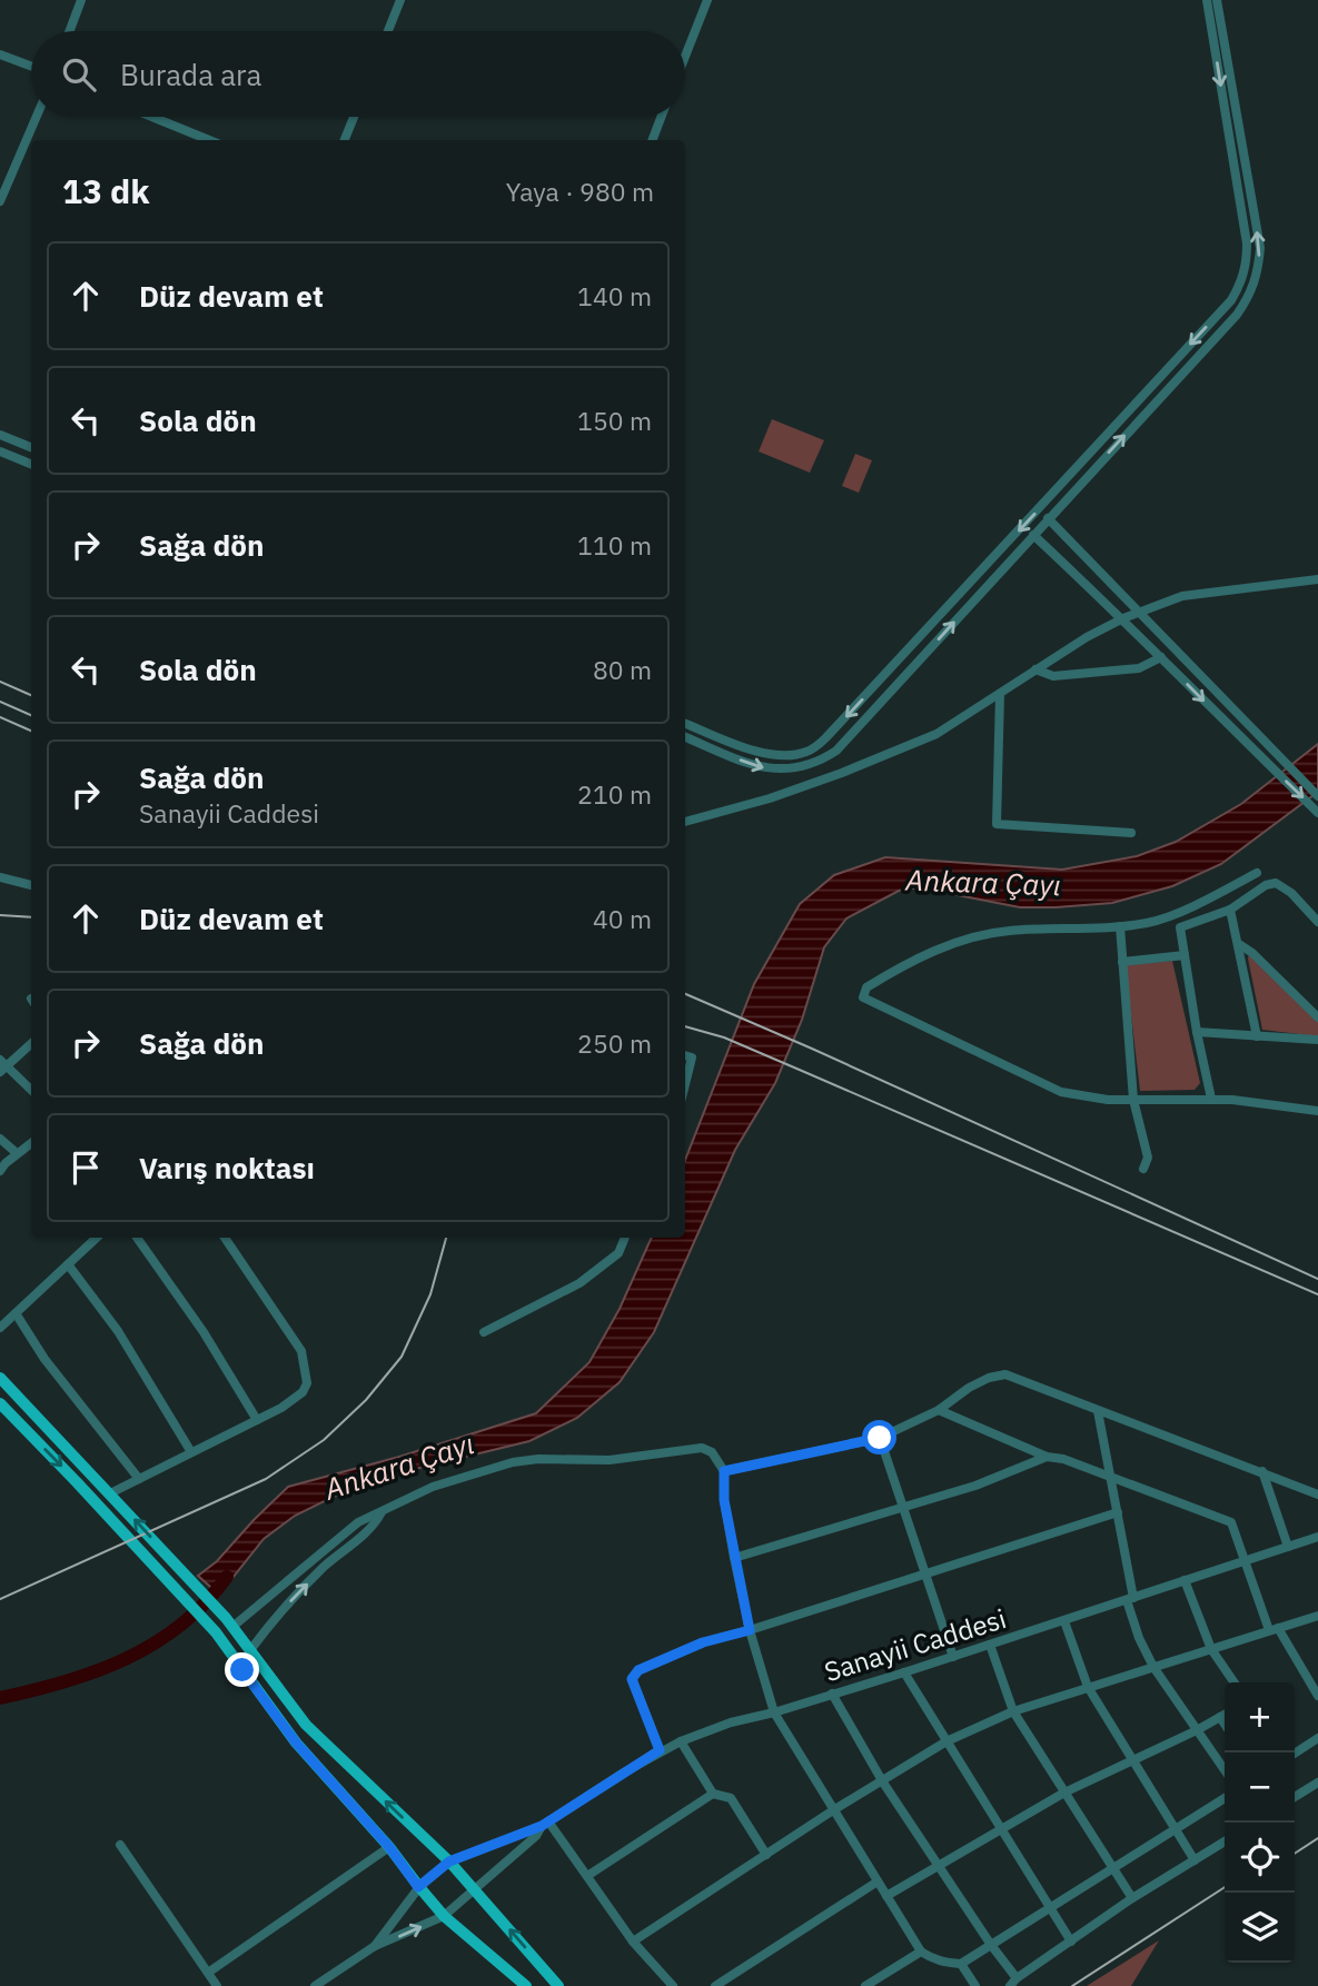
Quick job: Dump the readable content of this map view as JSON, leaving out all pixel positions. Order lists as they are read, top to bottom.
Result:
{
  "streets": {
    "street": ["Sanayii Caddesi"]
  },
  "water": ["Ankara Çayı"],
  "page": {
    "search": "Burada ara",
    "heading": ["13 dk", "Yaya · 980 m"],
    "list": [
      ["Düz devam et", "140 m"],
      ["Sola dön", "150 m"],
      ["Sağa dön", "110 m"],
      ["Sola dön", "80 m"],
      ["Sağa dön", "Sanayii Caddesi", "210 m"],
      ["Düz devam et", "40 m"],
      ["Sağa dön", "250 m"],
      "Varış noktası"
    ],
    "map_buttons": ["+", "−"]
  }
}
